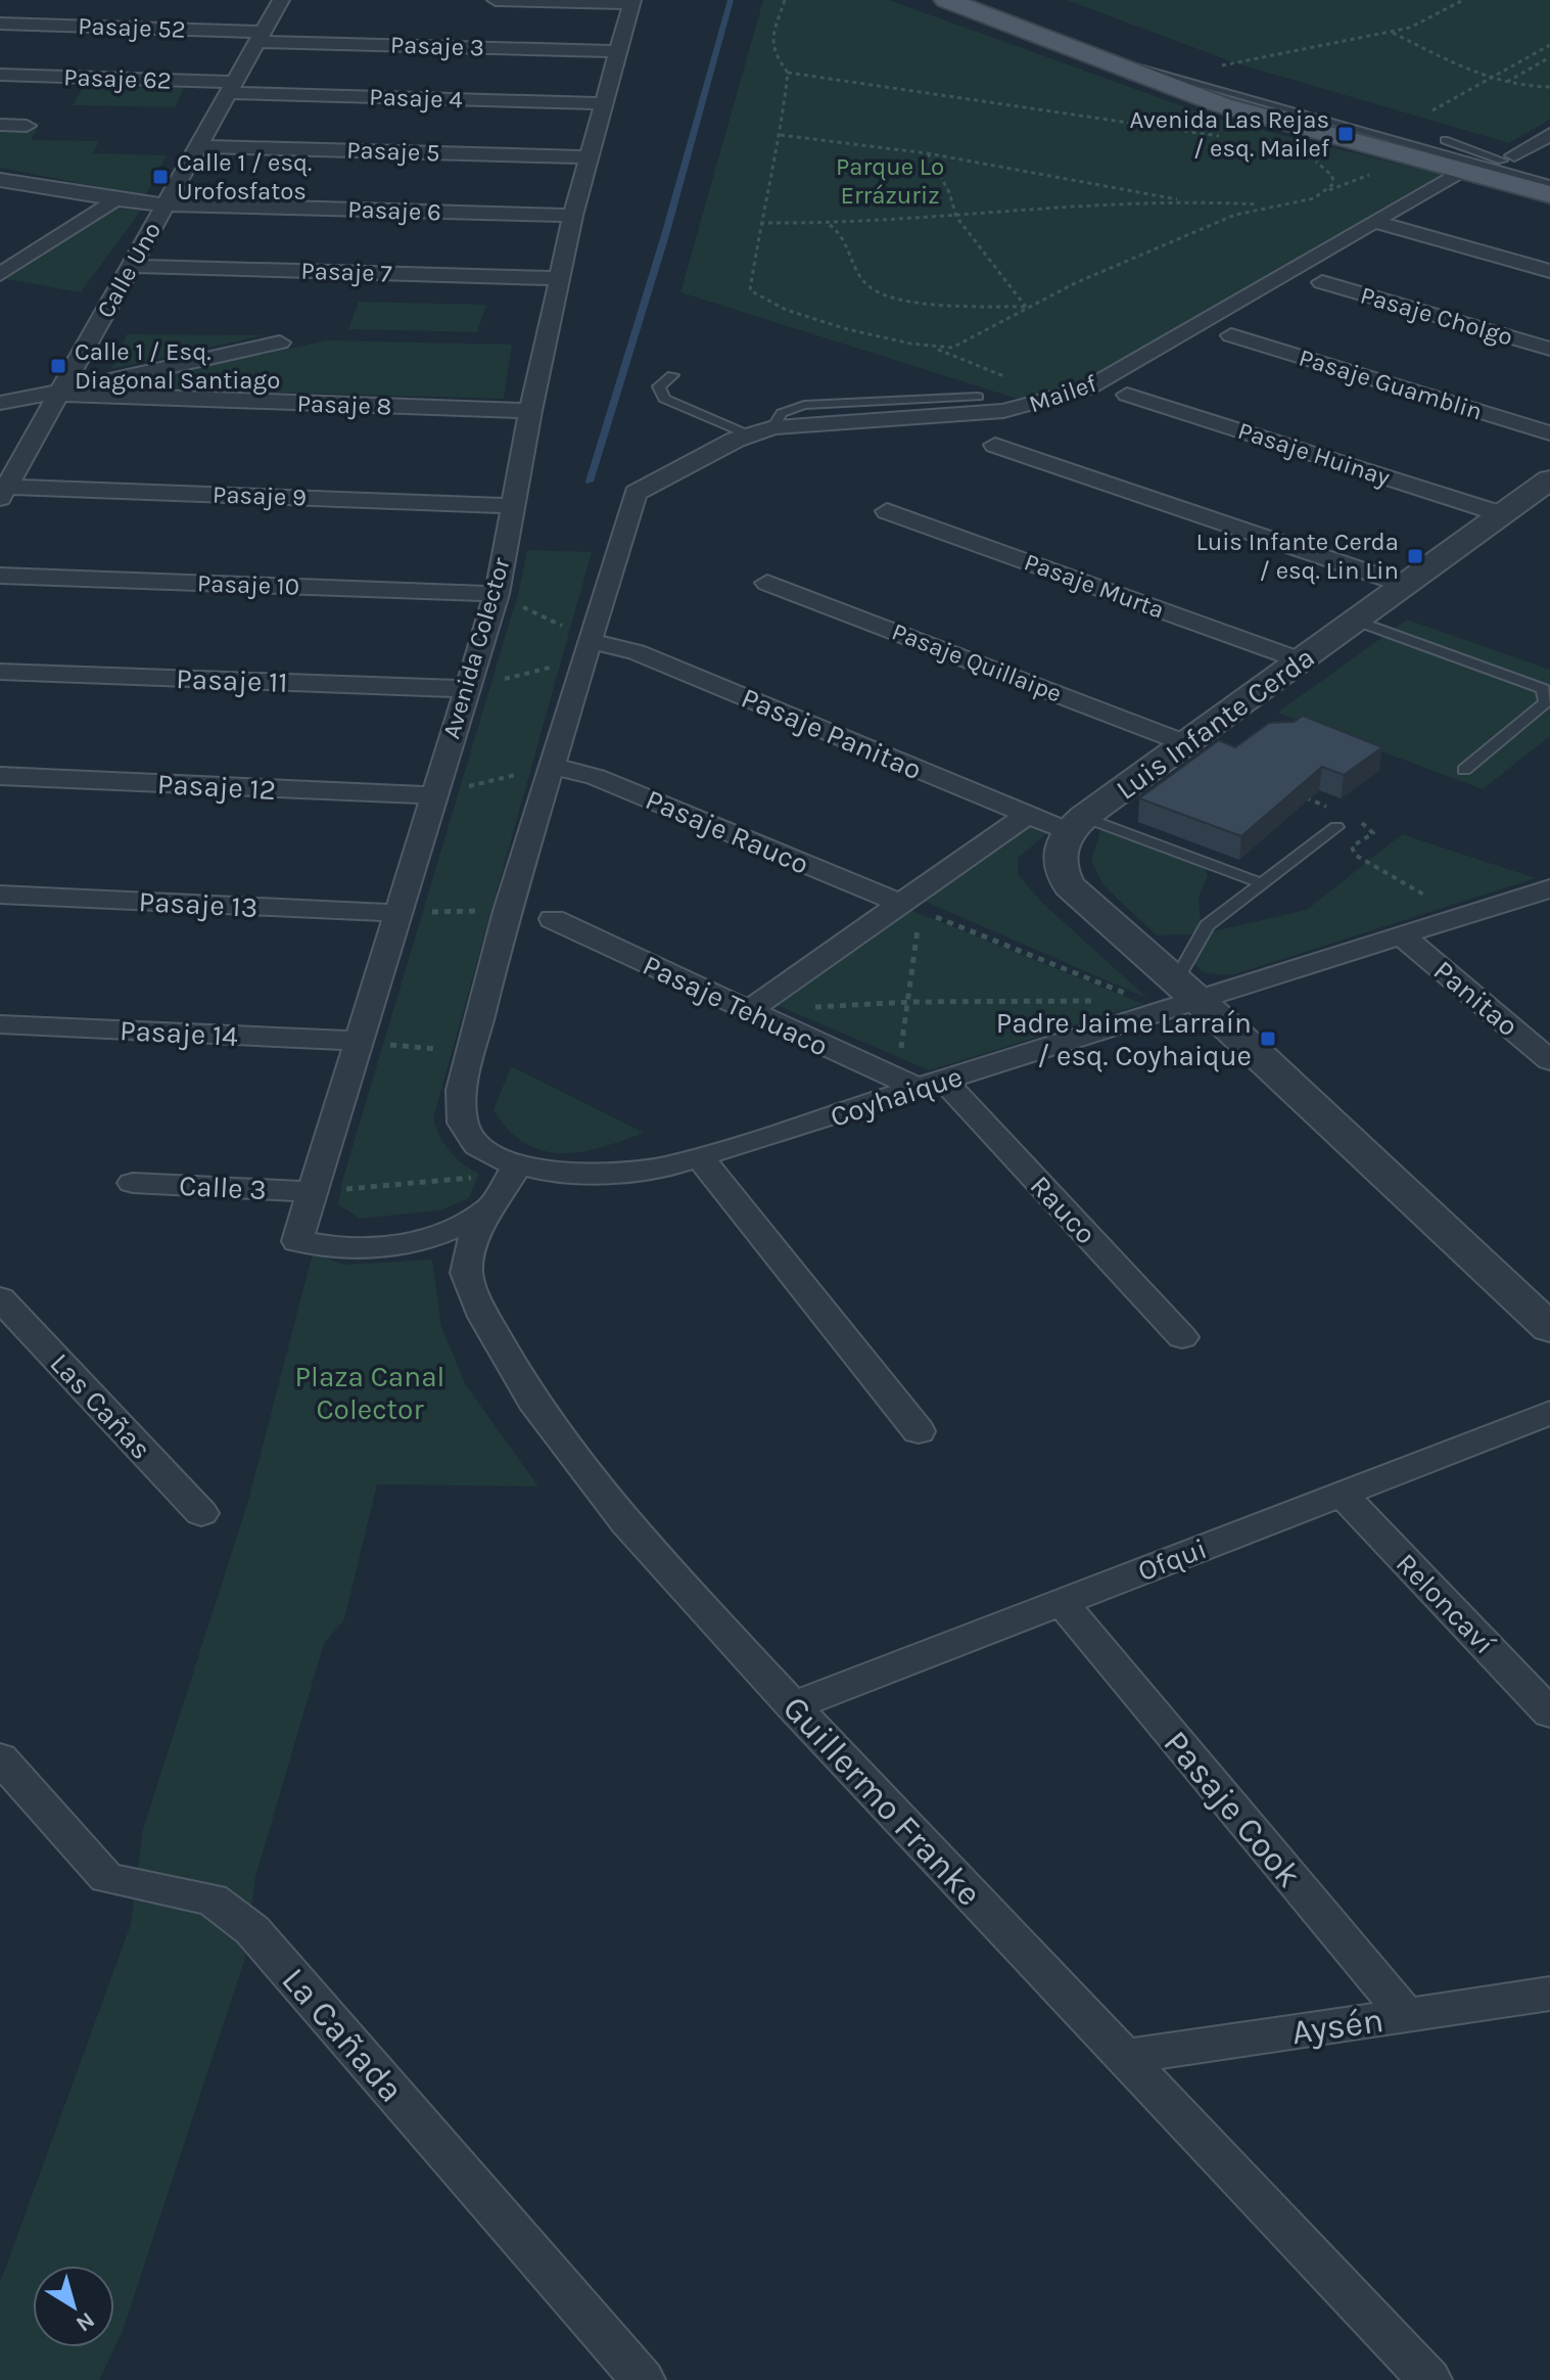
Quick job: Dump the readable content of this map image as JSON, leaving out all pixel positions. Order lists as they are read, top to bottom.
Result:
{
  "streets": {
    "street": [
      "Pasaje 52",
      "Pasaje 3",
      "Pasaje 62",
      "Pasaje 4",
      "Pasaje 5",
      "Pasaje 6",
      "Calle Uno",
      "Pasaje 7",
      "Pasaje Cholgo",
      "Pasaje Guamblin",
      "Mailef",
      "Pasaje 8",
      "Pasaje Huinay",
      "Pasaje 9",
      "Pasaje 10",
      "Pasaje Murta",
      "Avenida Colector",
      "Pasaje Quillaipe",
      "Pasaje 11",
      "Luis Infante Cerda",
      "Pasaje Panitao",
      "Pasaje 12",
      "Pasaje Rauco",
      "Pasaje 13",
      "Panitao",
      "Pasaje Tehuaco",
      "Pasaje 14",
      "Coyhaique",
      "Calle 3",
      "Rauco",
      "Las Cañas",
      "Ofqui",
      "Reloncaví",
      "Guillermo Franke",
      "Pasaje Cook",
      "Aysén",
      "La Cañada"
    ]
  },
  "crossings": [
    ["Pasaje 52", "Pasaje 3"],
    ["Pasaje 52", "Calle Uno"],
    ["Pasaje 3", "Calle Uno"],
    ["Pasaje 3", "Avenida Colector"],
    ["Pasaje 62", "Pasaje 4"],
    ["Pasaje 62", "Calle Uno"],
    ["Pasaje 4", "Calle Uno"],
    ["Pasaje 4", "Avenida Colector"],
    ["Pasaje 5", "Calle Uno"],
    ["Pasaje 5", "Avenida Colector"],
    ["Pasaje 6", "Calle Uno"],
    ["Pasaje 6", "Avenida Colector"],
    ["Calle Uno", "Pasaje 7"],
    ["Calle Uno", "Pasaje 8"],
    ["Calle Uno", "Pasaje 9"],
    ["Pasaje 7", "Avenida Colector"],
    ["Mailef", "Pasaje Panitao"],
    ["Pasaje 8", "Avenida Colector"],
    ["Pasaje Huinay", "Luis Infante Cerda"],
    ["Pasaje 9", "Avenida Colector"],
    ["Pasaje 10", "Avenida Colector"],
    ["Pasaje Murta", "Luis Infante Cerda"],
    ["Avenida Colector", "Pasaje 11"],
    ["Avenida Colector", "Pasaje 12"],
    ["Avenida Colector", "Pasaje 13"],
    ["Avenida Colector", "Pasaje 14"],
    ["Avenida Colector", "Coyhaique"],
    ["Avenida Colector", "Calle 3"],
    ["Avenida Colector", "Guillermo Franke"],
    ["Pasaje Quillaipe", "Luis Infante Cerda"],
    ["Luis Infante Cerda", "Pasaje Panitao"],
    ["Panitao", "Coyhaique"],
    ["Pasaje Tehuaco", "Coyhaique"],
    ["Pasaje Tehuaco", "Rauco"],
    ["Coyhaique", "Rauco"],
    ["Coyhaique", "Guillermo Franke"],
    ["Ofqui", "Reloncaví"],
    ["Ofqui", "Guillermo Franke"],
    ["Ofqui", "Pasaje Cook"],
    ["Guillermo Franke", "Aysén"],
    ["Pasaje Cook", "Aysén"]
  ],
  "parks": ["Parque Lo Errázuriz", "Plaza Canal Colector"],
  "places": {
    "transit": [
      "Avenida Las Rejas / esq. Mailef",
      "Calle 1 / esq. Urofosfatos",
      "Calle 1 / Esq. Diagonal Santiago",
      "Luis Infante Cerda / esq. Lin Lin",
      "Padre Jaime Larraín / esq. Coyhaique"
    ]
  },
  "north": "bottom right"
}
